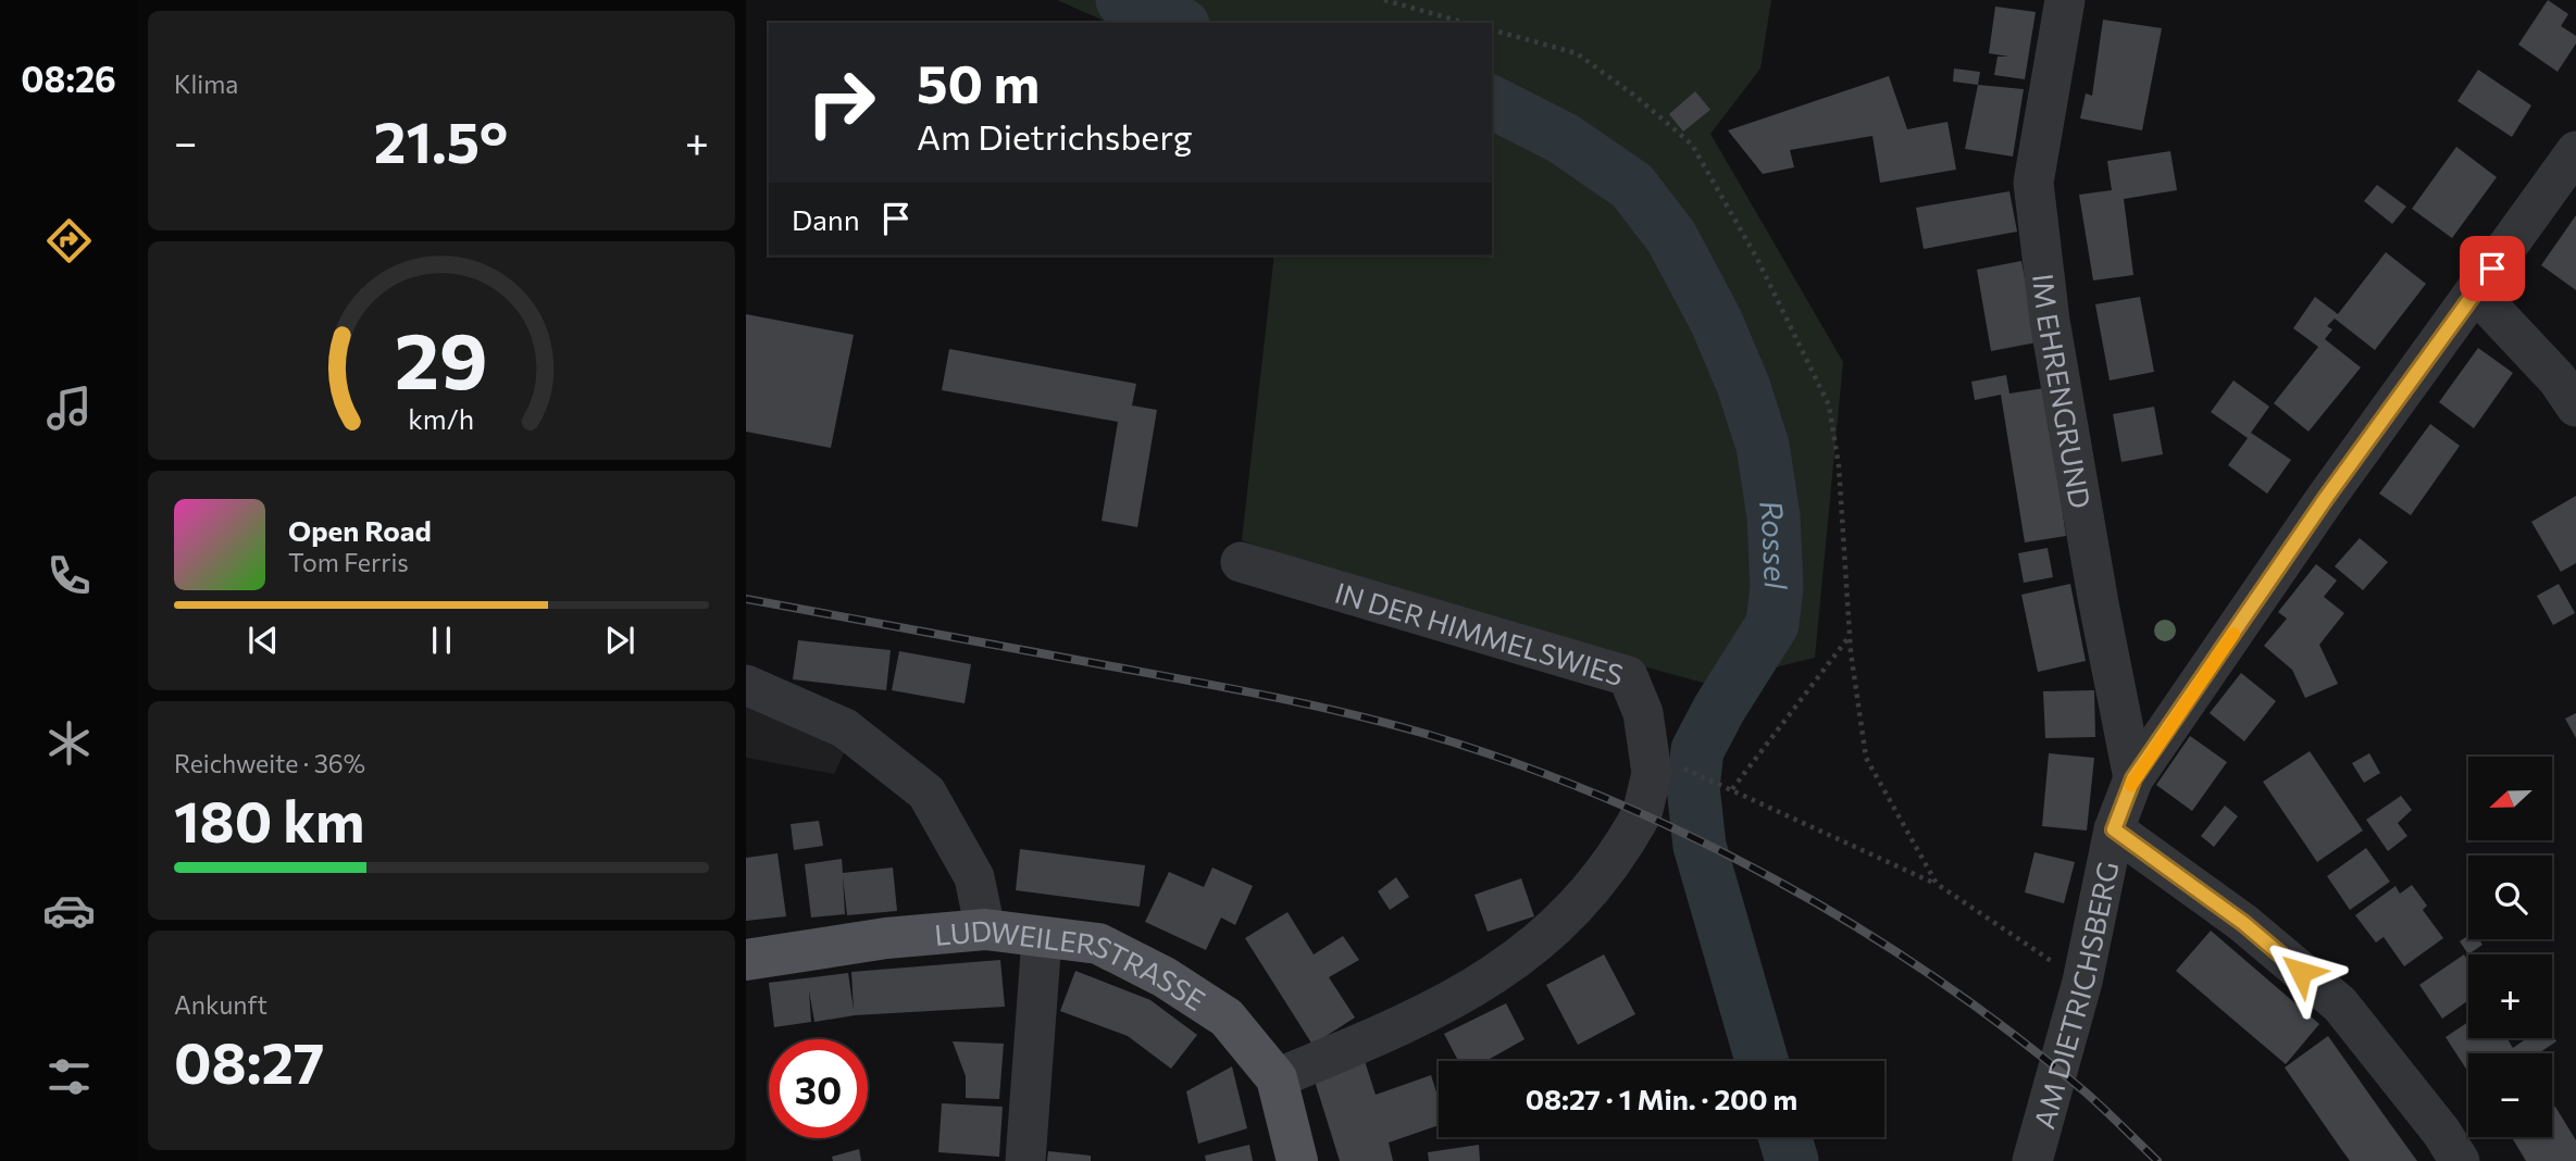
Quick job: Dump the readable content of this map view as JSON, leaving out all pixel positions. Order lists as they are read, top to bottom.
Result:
{
  "streets": {
    "main road": ["LUDWEILERSTRASSE"],
    "street": ["IM EHRENGRUND", "IN DER HIMMELSWIES", "AM DIETRICHSBERG"]
  },
  "crossings": [
    ["IM EHRENGRUND", "AM DIETRICHSBERG"],
    ["IN DER HIMMELSWIES", "LUDWEILERSTRASSE"]
  ],
  "water": ["Rossel"],
  "north": "left",
  "page": {
    "tabs": "08:26",
    "tile": [
      "Klima",
      ["Reichweite · 36%", "180 km"],
      ["Ankunft", "08:27"]
    ],
    "turn": ["50 m", "Am Dietrichsberg"],
    "heat": ["−", "21.5°", "+"],
    "then": "Dann",
    "song": ["Open Road", "Tom Ferris"],
    "map_buttons": ["+", "−"],
    "limit": "30",
    "trip": "08:27 · 1 Min. · 200 m",
    "gauge": ["29", "km/h"]
  }
}
